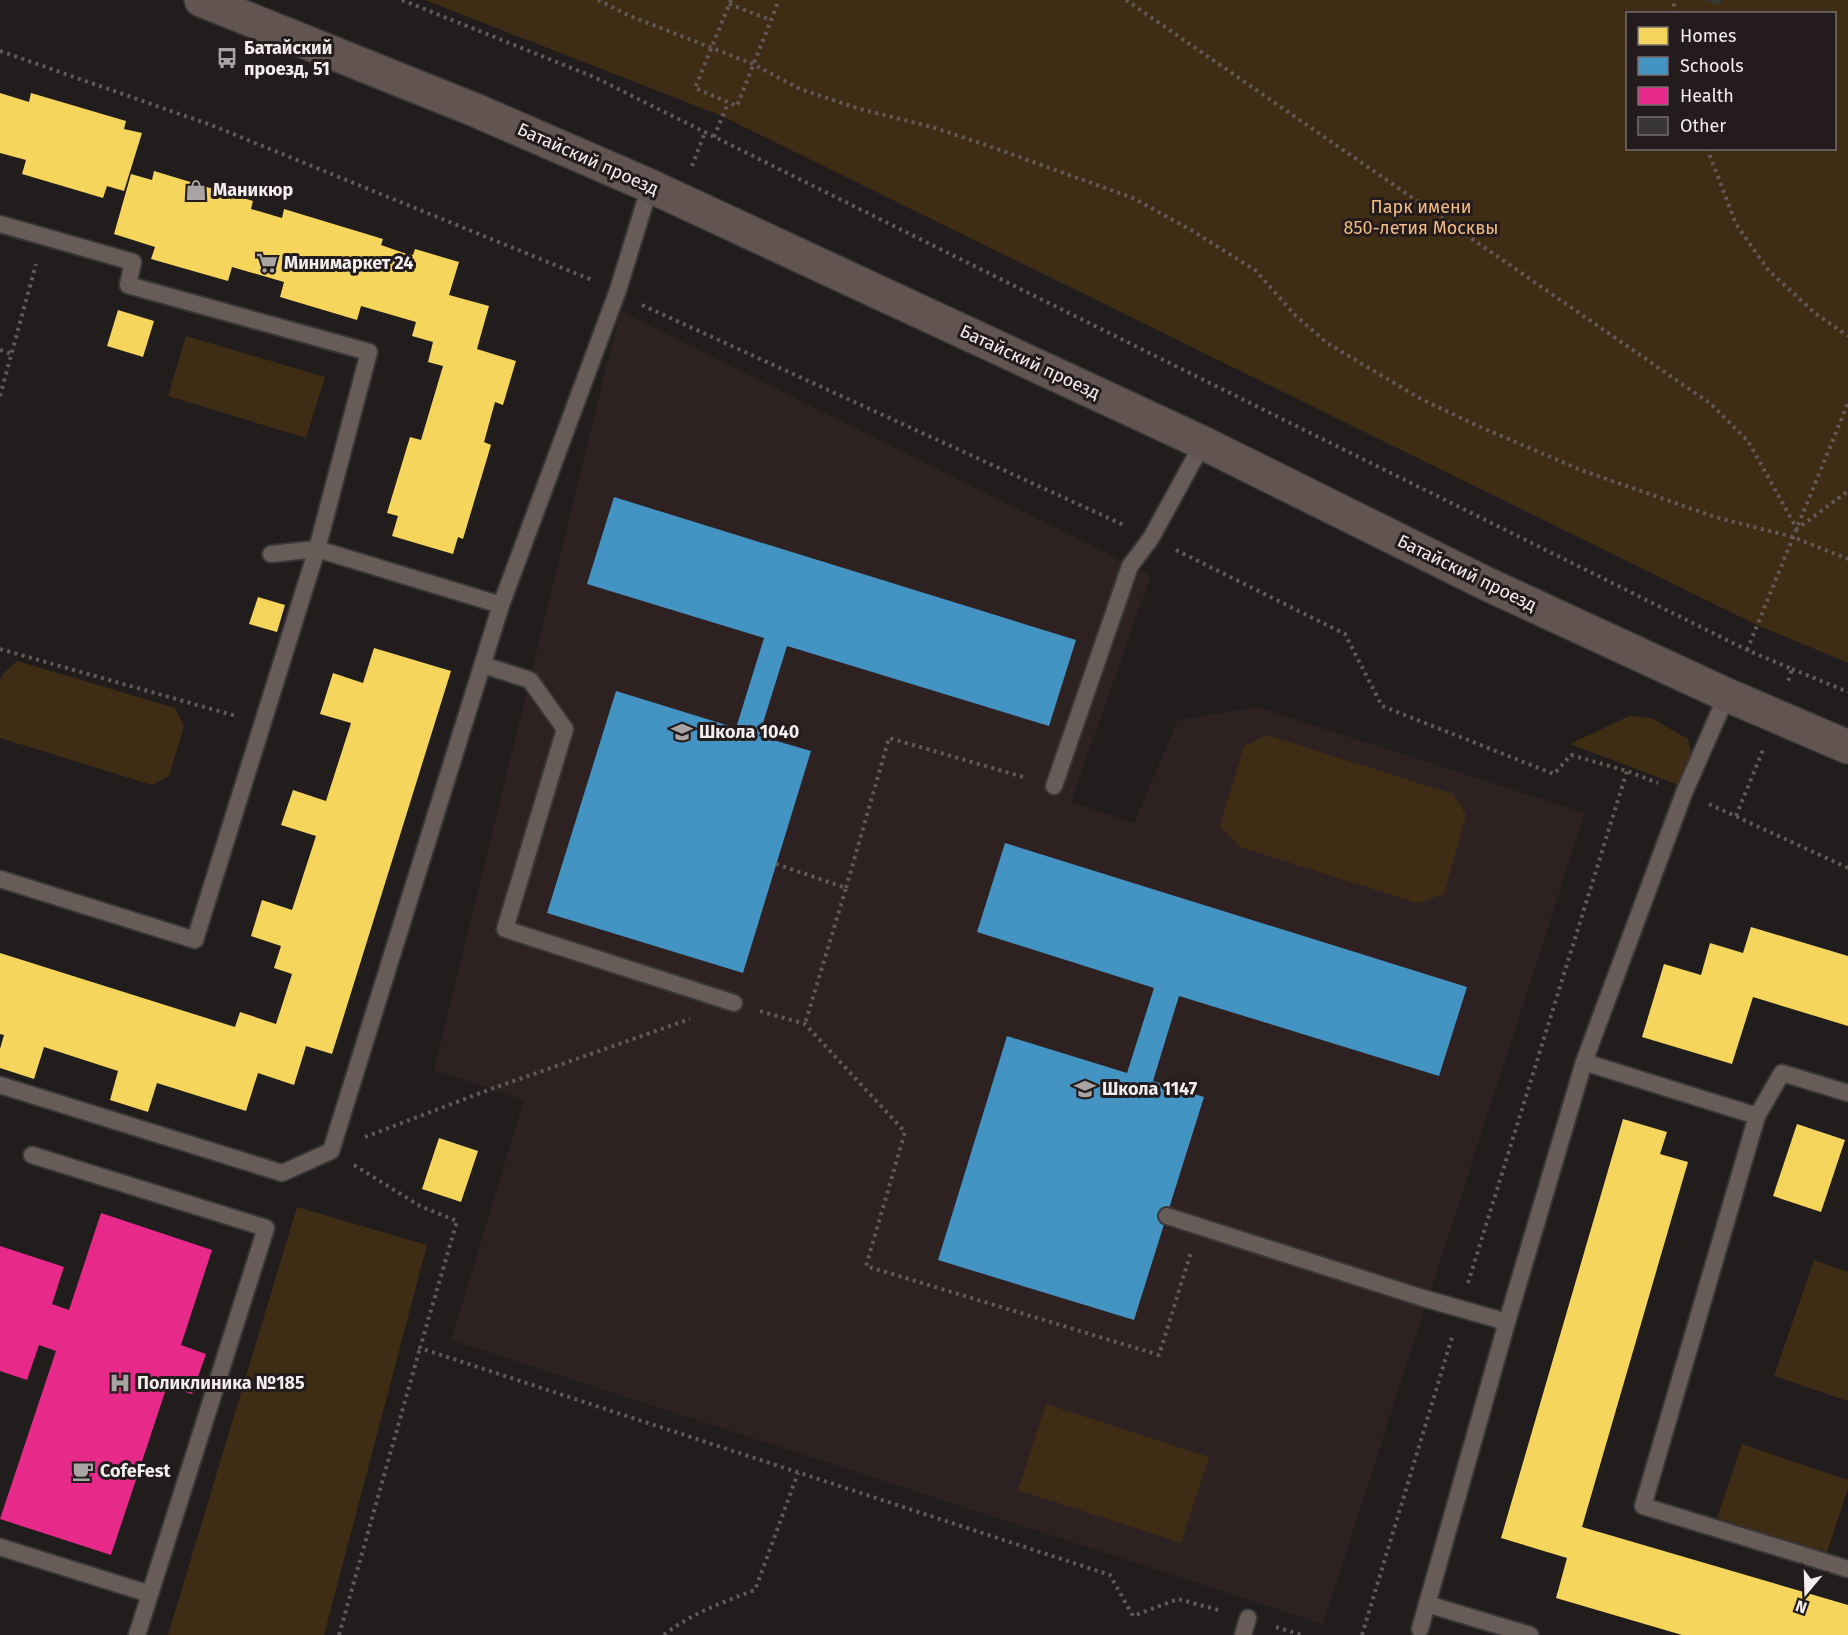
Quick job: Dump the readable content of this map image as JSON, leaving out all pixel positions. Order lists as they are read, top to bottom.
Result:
{
  "streets": {
    "main road": ["Батайский проезд"]
  },
  "parks": ["Парк имени 850-летия Москвы"],
  "places": {
    "bus stop": ["Батайский проезд, 51"],
    "shop": ["Маникюр"],
    "supermarket": ["Минимаркет 24"],
    "school or university": ["Школа 1040", "Школа 1147"],
    "hospital": ["Поликлиника №185"],
    "cafe": ["CofeFest"]
  },
  "legend": [
    "Homes",
    "Schools",
    "Health",
    "Other"
  ],
  "north": "bottom"
}
